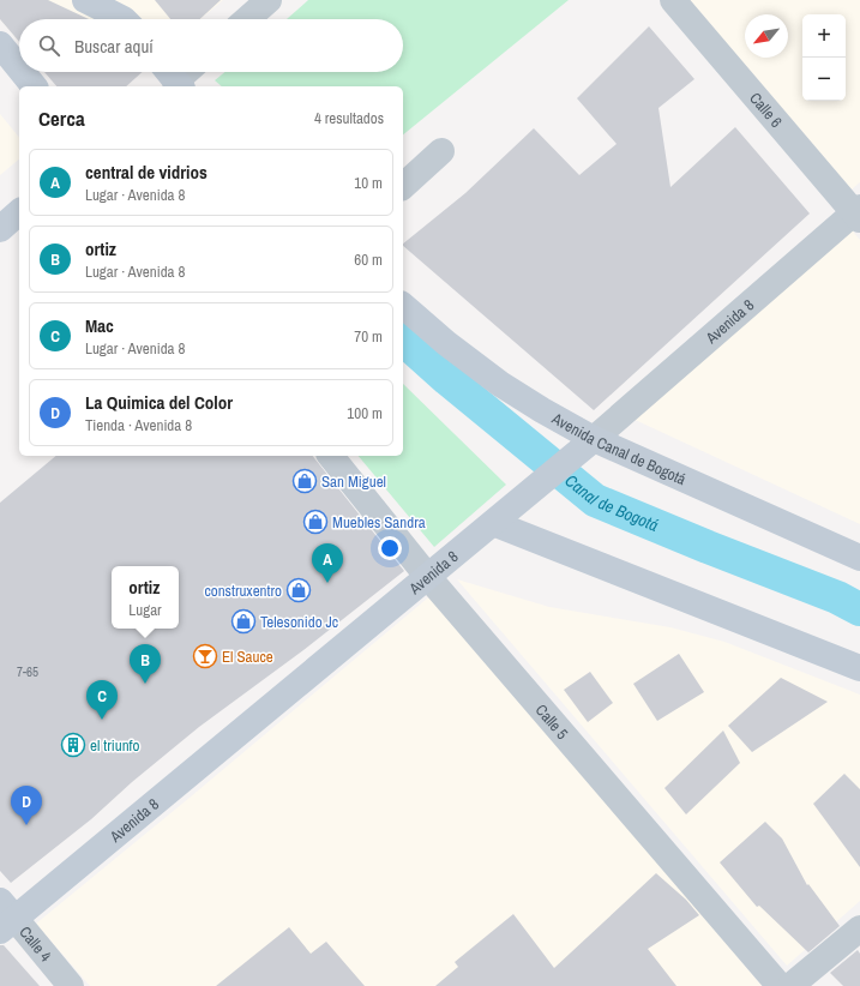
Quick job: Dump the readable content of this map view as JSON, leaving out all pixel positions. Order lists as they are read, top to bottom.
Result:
{
  "streets": {
    "main road": ["Avenida 8", "Avenida Canal de Bogotá"],
    "street": ["Calle 6", "Calle 5", "Calle 4"]
  },
  "crossings": [
    ["Calle 6", "Avenida 8"],
    ["Avenida 8", "Avenida Canal de Bogotá"],
    ["Avenida 8", "Calle 5"],
    ["Avenida 8", "Calle 4"]
  ],
  "water": ["Canal de Bogotá"],
  "places": {
    "shop": [
      "San Miguel",
      "Muebles Sandra",
      "construxentro",
      "Telesonido Jc"
    ],
    "bar": ["El Sauce"],
    "building": ["el triunfo"]
  },
  "house_numbers": ["7-65"],
  "north": "bottom left",
  "page": {
    "map_buttons": ["+", "−"],
    "search": "Buscar aquí",
    "heading": ["Cerca", "4 resultados"],
    "list": [
      {
        "mark": "A",
        "name": "central de vidrios",
        "note": "Lugar · Avenida 8",
        "value": "10 m"
      },
      {
        "mark": "B",
        "name": "ortiz",
        "note": "Lugar · Avenida 8",
        "value": "60 m"
      },
      {
        "mark": "C",
        "name": "Mac",
        "note": "Lugar · Avenida 8",
        "value": "70 m"
      },
      {
        "mark": "D",
        "name": "La Quimica del Color",
        "note": "Tienda · Avenida 8",
        "value": "100 m"
      }
    ],
    "pins": [
      "A",
      "B",
      "C",
      "D"
    ],
    "popup": ["ortiz", "Lugar"]
  }
}
